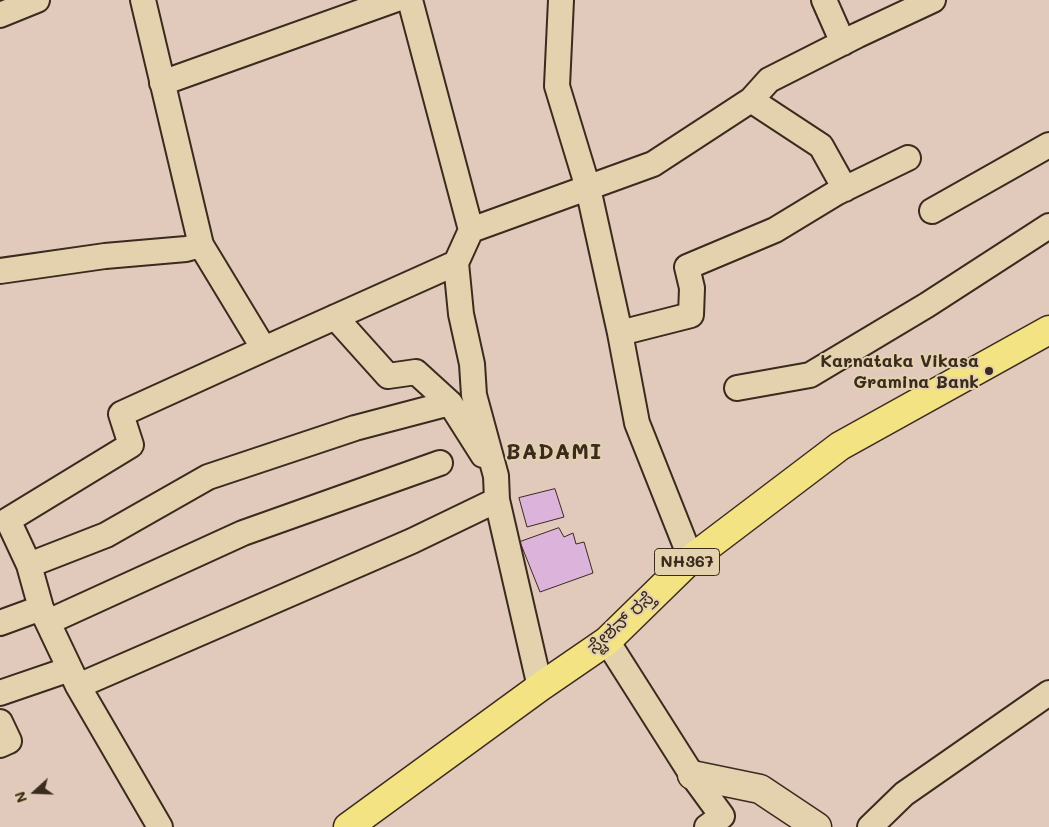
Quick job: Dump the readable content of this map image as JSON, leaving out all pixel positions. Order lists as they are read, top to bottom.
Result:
{
  "streets": {
    "highway": ["NH367", "ಸ್ಟೇಶನ್ ರಸ್ತೆ"]
  },
  "districts": ["BADAMI"],
  "places": ["Karnataka Vikasa Gramina Bank"],
  "north": "left"
}
